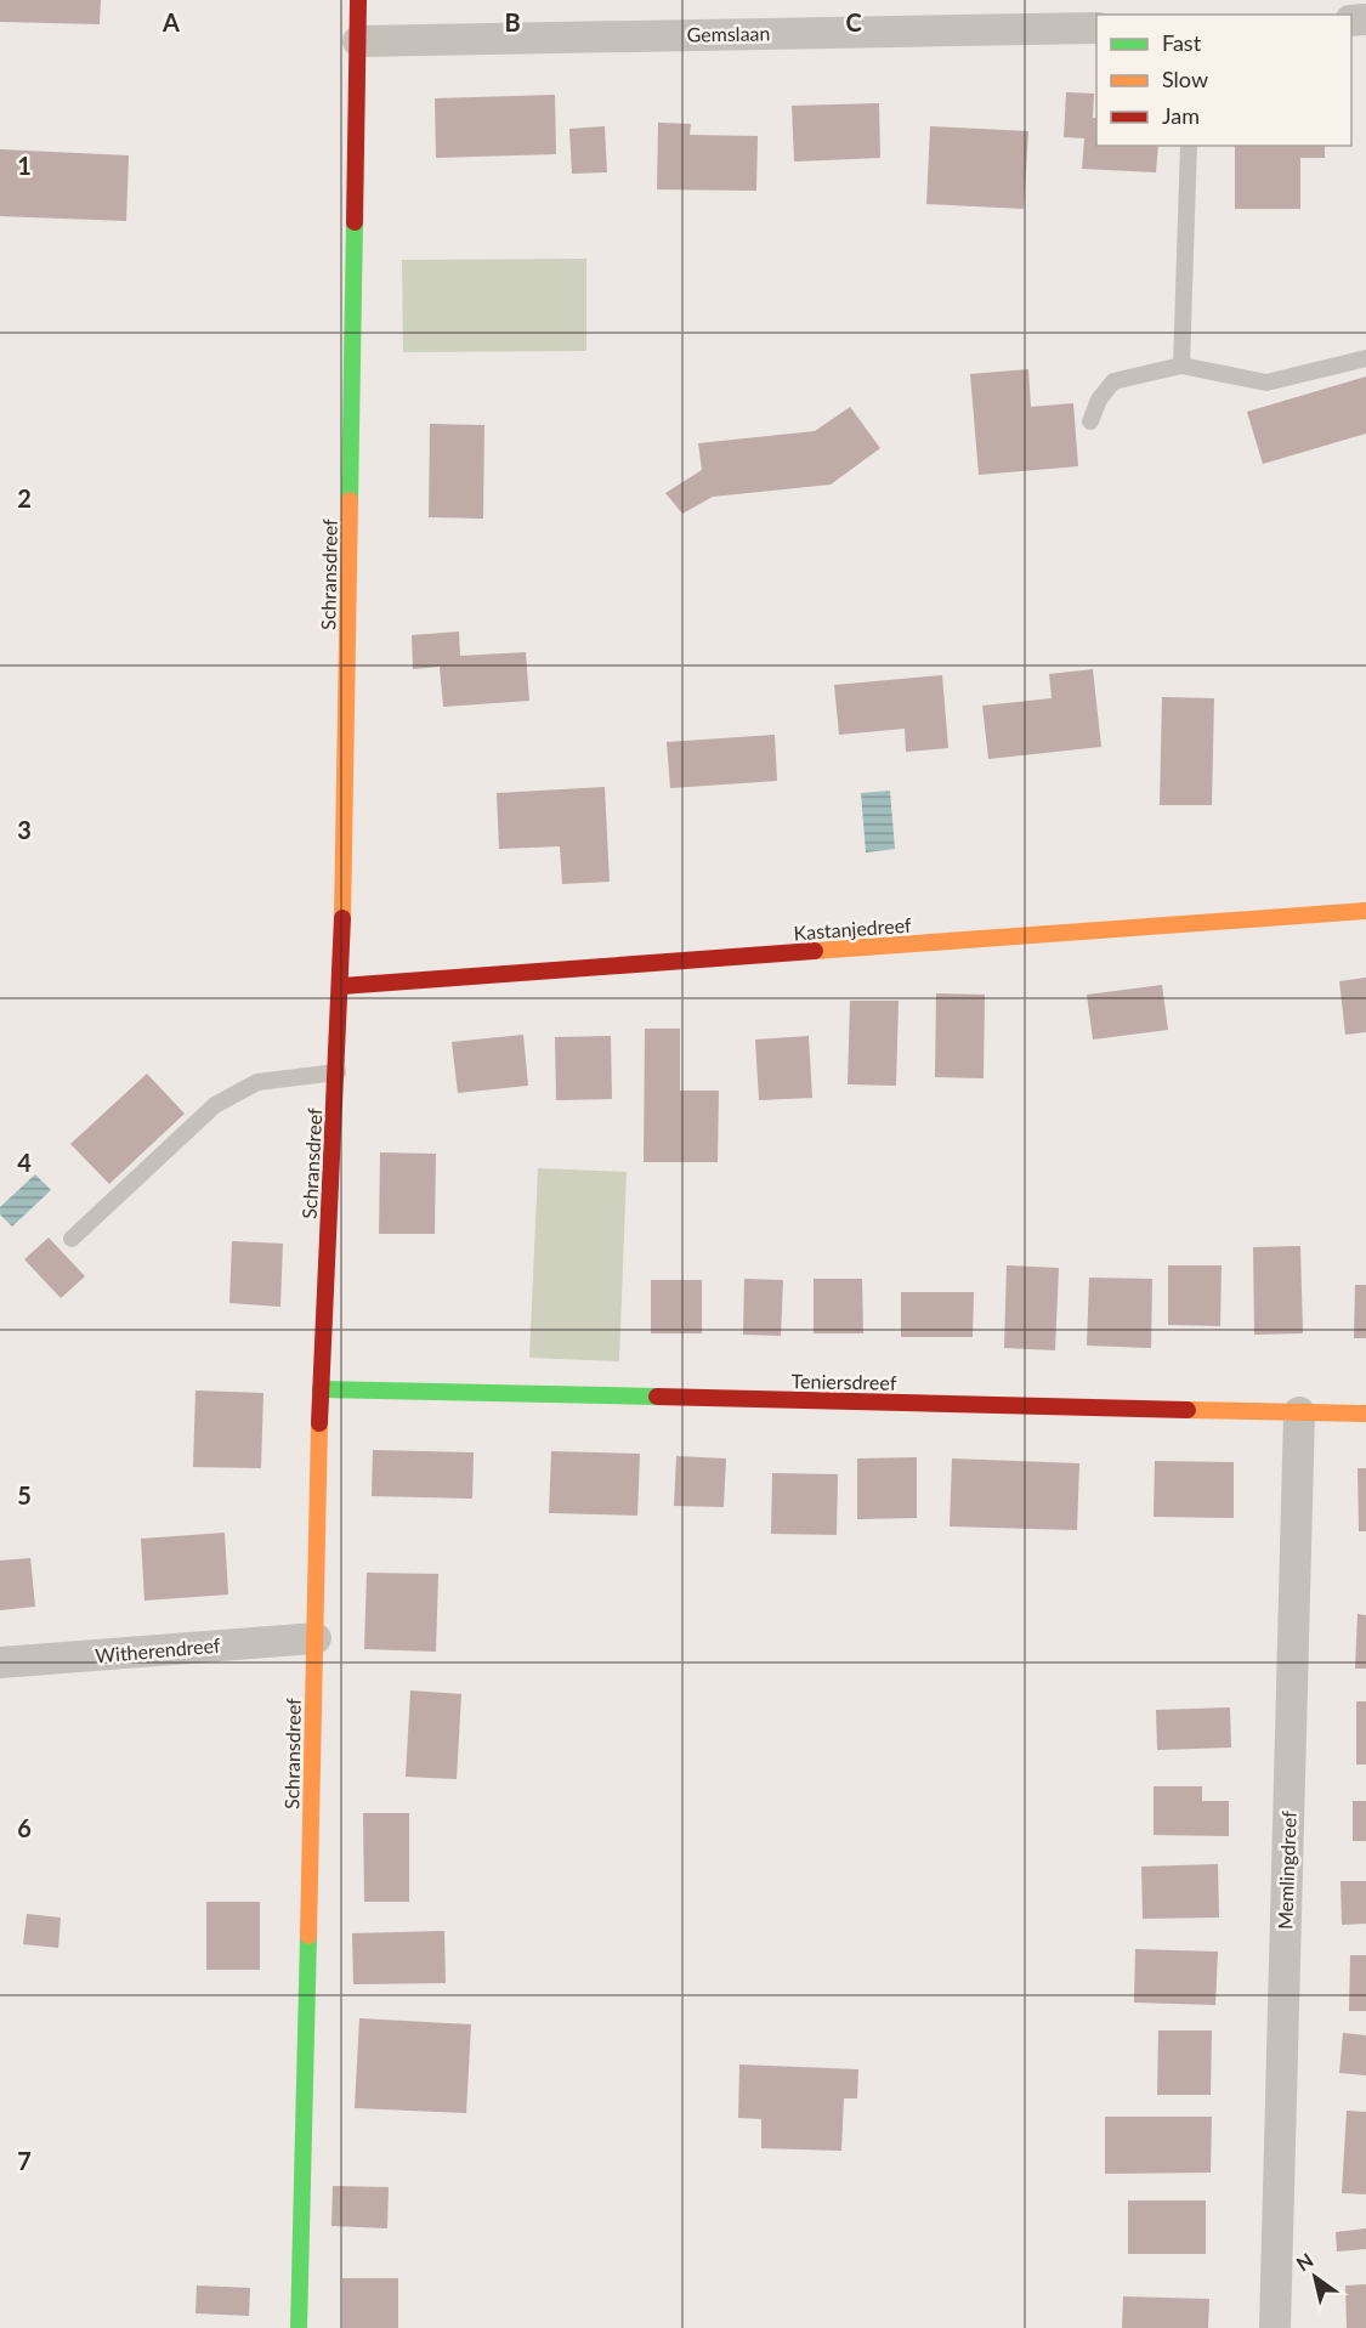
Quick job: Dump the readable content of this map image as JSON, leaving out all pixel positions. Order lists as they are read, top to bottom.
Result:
{
  "streets": {
    "street": [
      "Gemslaan",
      "Schransdreef",
      "Kastanjedreef",
      "Teniersdreef",
      "Witherendreef",
      "Memlingdreef"
    ]
  },
  "crossings": [
    ["Gemslaan", "Schransdreef"],
    ["Schransdreef", "Kastanjedreef"],
    ["Schransdreef", "Teniersdreef"],
    ["Schransdreef", "Witherendreef"],
    ["Teniersdreef", "Memlingdreef"]
  ],
  "legend": ["Fast", "Slow", "Jam"],
  "north": "top left",
  "grid": {
    "columns": ["A", "B", "C"],
    "rows": [
      "1",
      "2",
      "3",
      "4",
      "5",
      "6",
      "7"
    ]
  }
}
